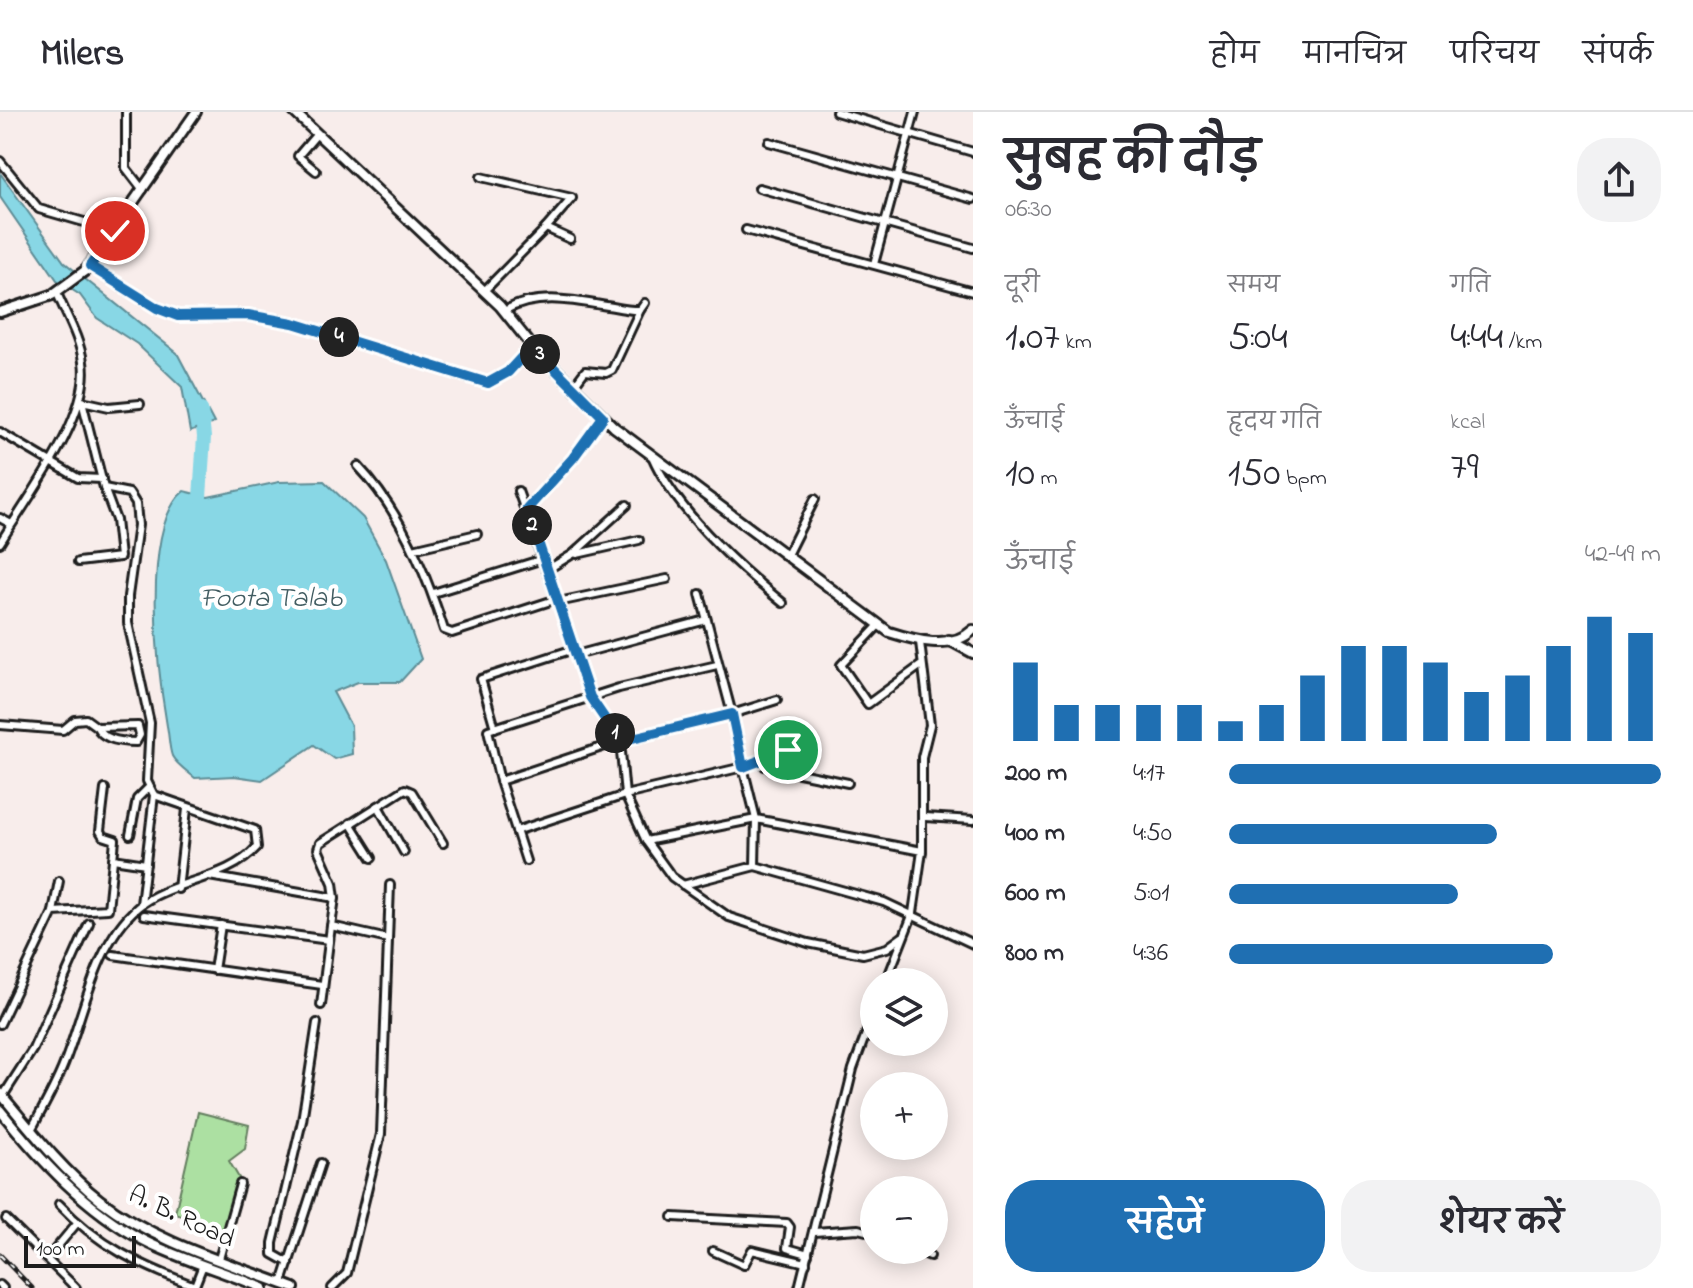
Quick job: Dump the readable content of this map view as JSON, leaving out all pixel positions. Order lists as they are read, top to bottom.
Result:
{
  "streets": {
    "main road": ["A. B. Road"]
  },
  "water": ["Foota Talab"],
  "scale_bar": "100 m",
  "page": {
    "header": "Milers",
    "nav": [
      "होम",
      "मानचित्र",
      "परिचय",
      "संपर्क"
    ],
    "heading": ["सुबह की दौड़", "06:30"],
    "stats": [
      ["दूरी", "1.07 km"],
      ["समय", "5:04"],
      ["गति", "4:44 /km"],
      ["ऊँचाई", "10 m"],
      ["हृदय गति", "150 bpm"],
      ["kcal", "79"]
    ],
    "pins": [
      "4",
      "3",
      "2",
      "1"
    ],
    "chart": ["ऊँचाई", "42–49 m"],
    "list": [
      {
        "name": "200 m",
        "note": "4:17"
      },
      {
        "name": "400 m",
        "note": "4:50"
      },
      {
        "name": "600 m",
        "note": "5:01"
      },
      {
        "name": "800 m",
        "note": "4:36"
      }
    ],
    "map_buttons": ["+", "−"],
    "buttons": ["सहेजें", "शेयर करें"],
    "scale": "100 m"
  }
}
